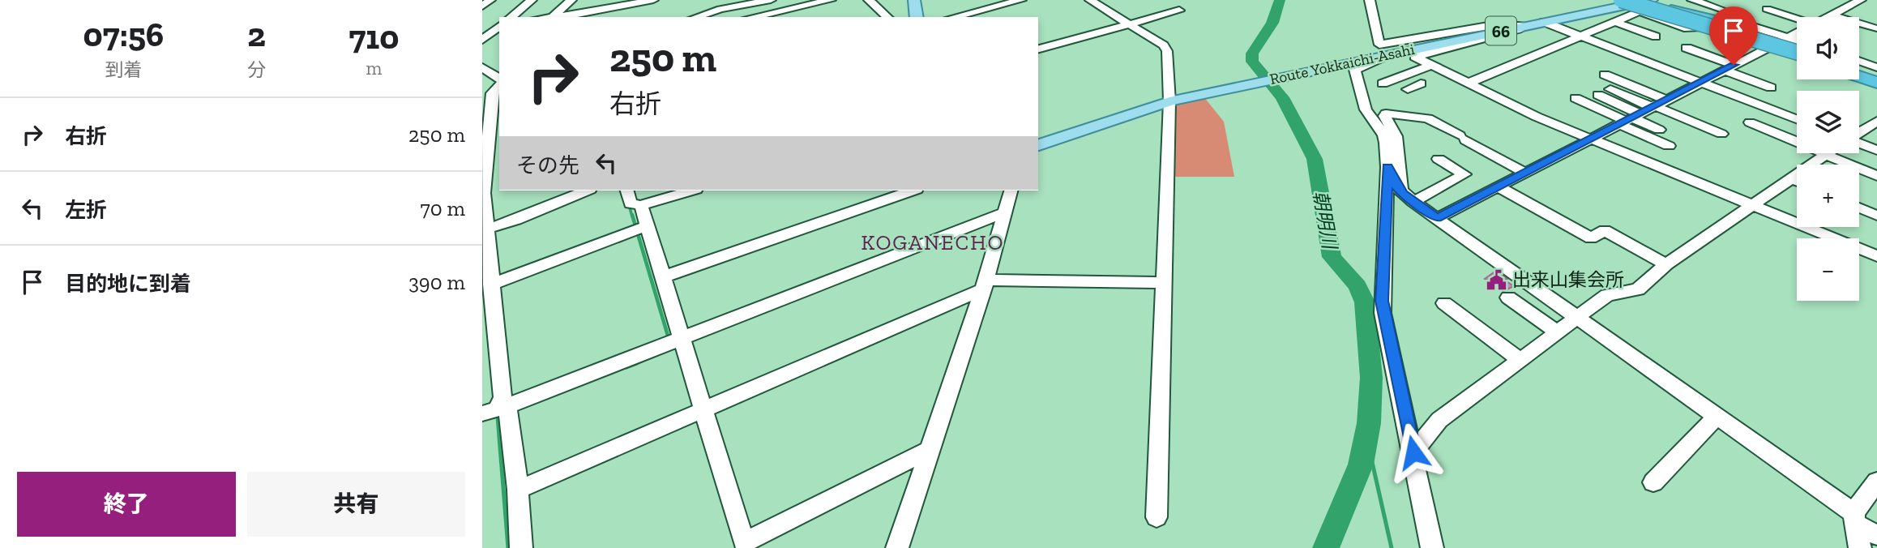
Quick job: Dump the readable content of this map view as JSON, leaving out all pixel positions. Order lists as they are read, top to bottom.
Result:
{
  "streets": {
    "main road": ["66", "Route Yokkaichi-Asahi"]
  },
  "districts": ["KOGANECHO"],
  "water": ["朝明川"],
  "places": {
    "public building": ["出来山集会所"]
  },
  "page": {
    "eta": [
      "07:56",
      "到着",
      "2",
      "分",
      "710",
      "m"
    ],
    "map_buttons": ["+", "−"],
    "turn": ["250 m", "右折"],
    "list": [
      {
        "name": "右折",
        "value": "250 m"
      },
      {
        "name": "左折",
        "value": "70 m"
      },
      {
        "name": "目的地に到着",
        "value": "390 m"
      }
    ],
    "then": "その先",
    "buttons": ["終了", "共有"]
  }
}
